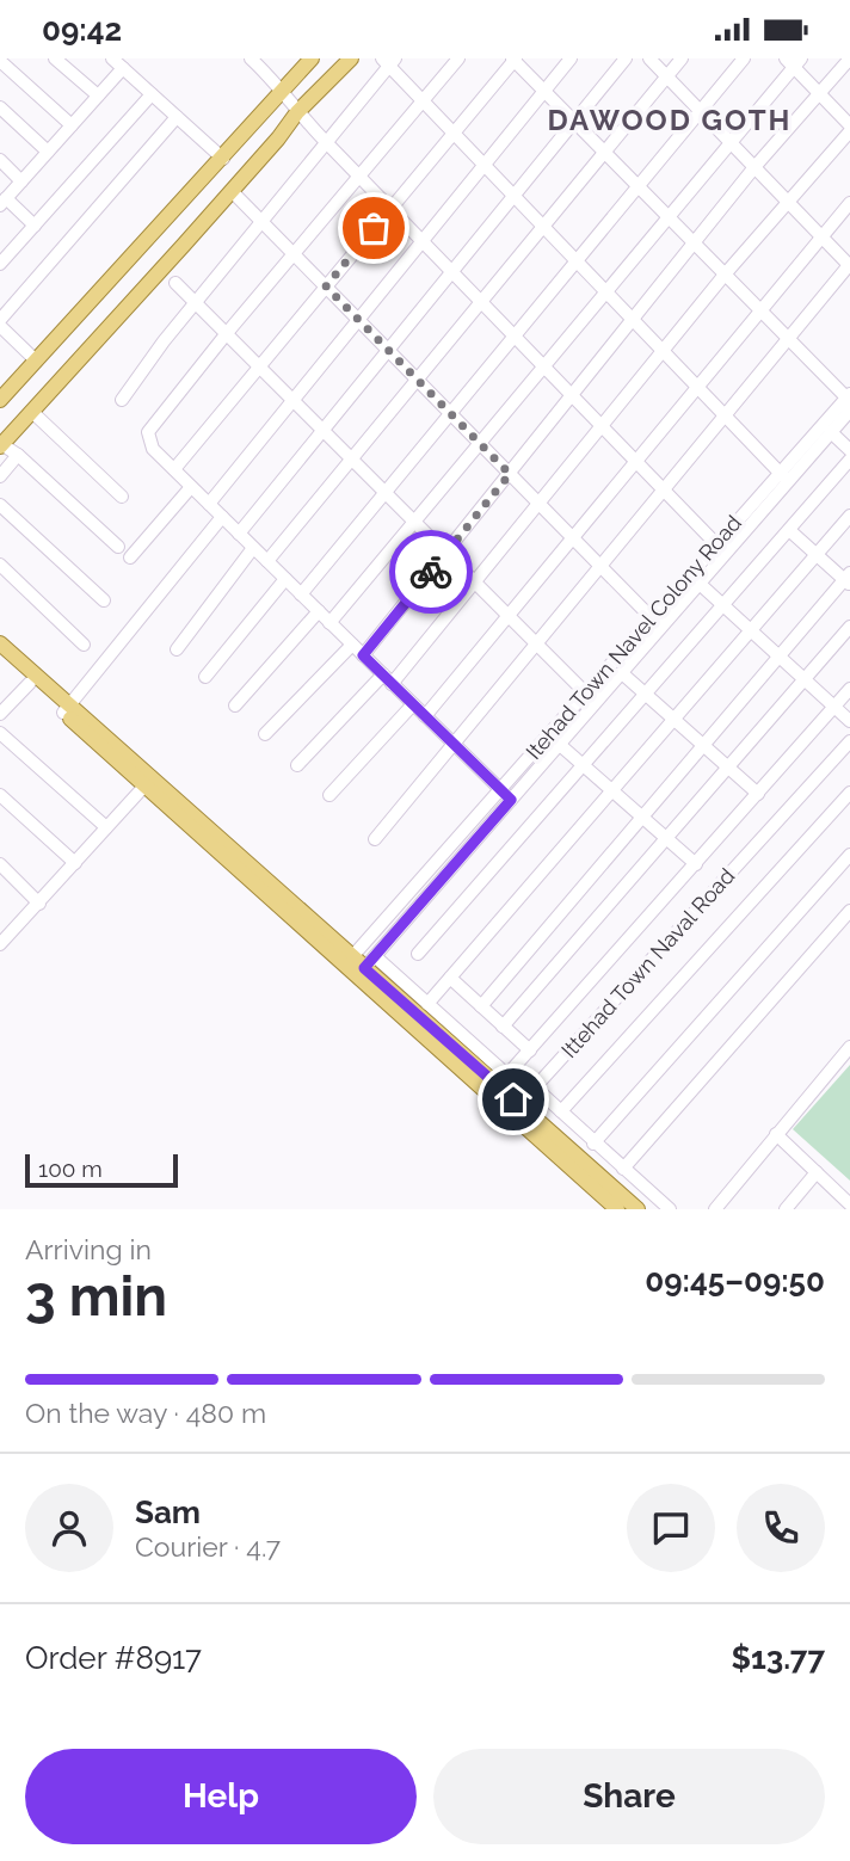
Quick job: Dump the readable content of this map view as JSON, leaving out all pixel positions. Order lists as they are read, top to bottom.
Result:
{
  "streets": {
    "street": ["Itehad Town Navel Colony Road", "Ittehad Town Naval Road"]
  },
  "districts": ["DAWOOD GOTH"],
  "scale_bar": "100 m",
  "page": {
    "status": "09:42",
    "scale": "100 m",
    "heading": ["3 min", "Arriving in", "09:45–09:50"],
    "panel": [
      "Sam",
      "Courier · 4.7",
      "Order #8917",
      "$13.77"
    ],
    "bar": "On the way · 480 m",
    "buttons": ["Help", "Share"]
  }
}
